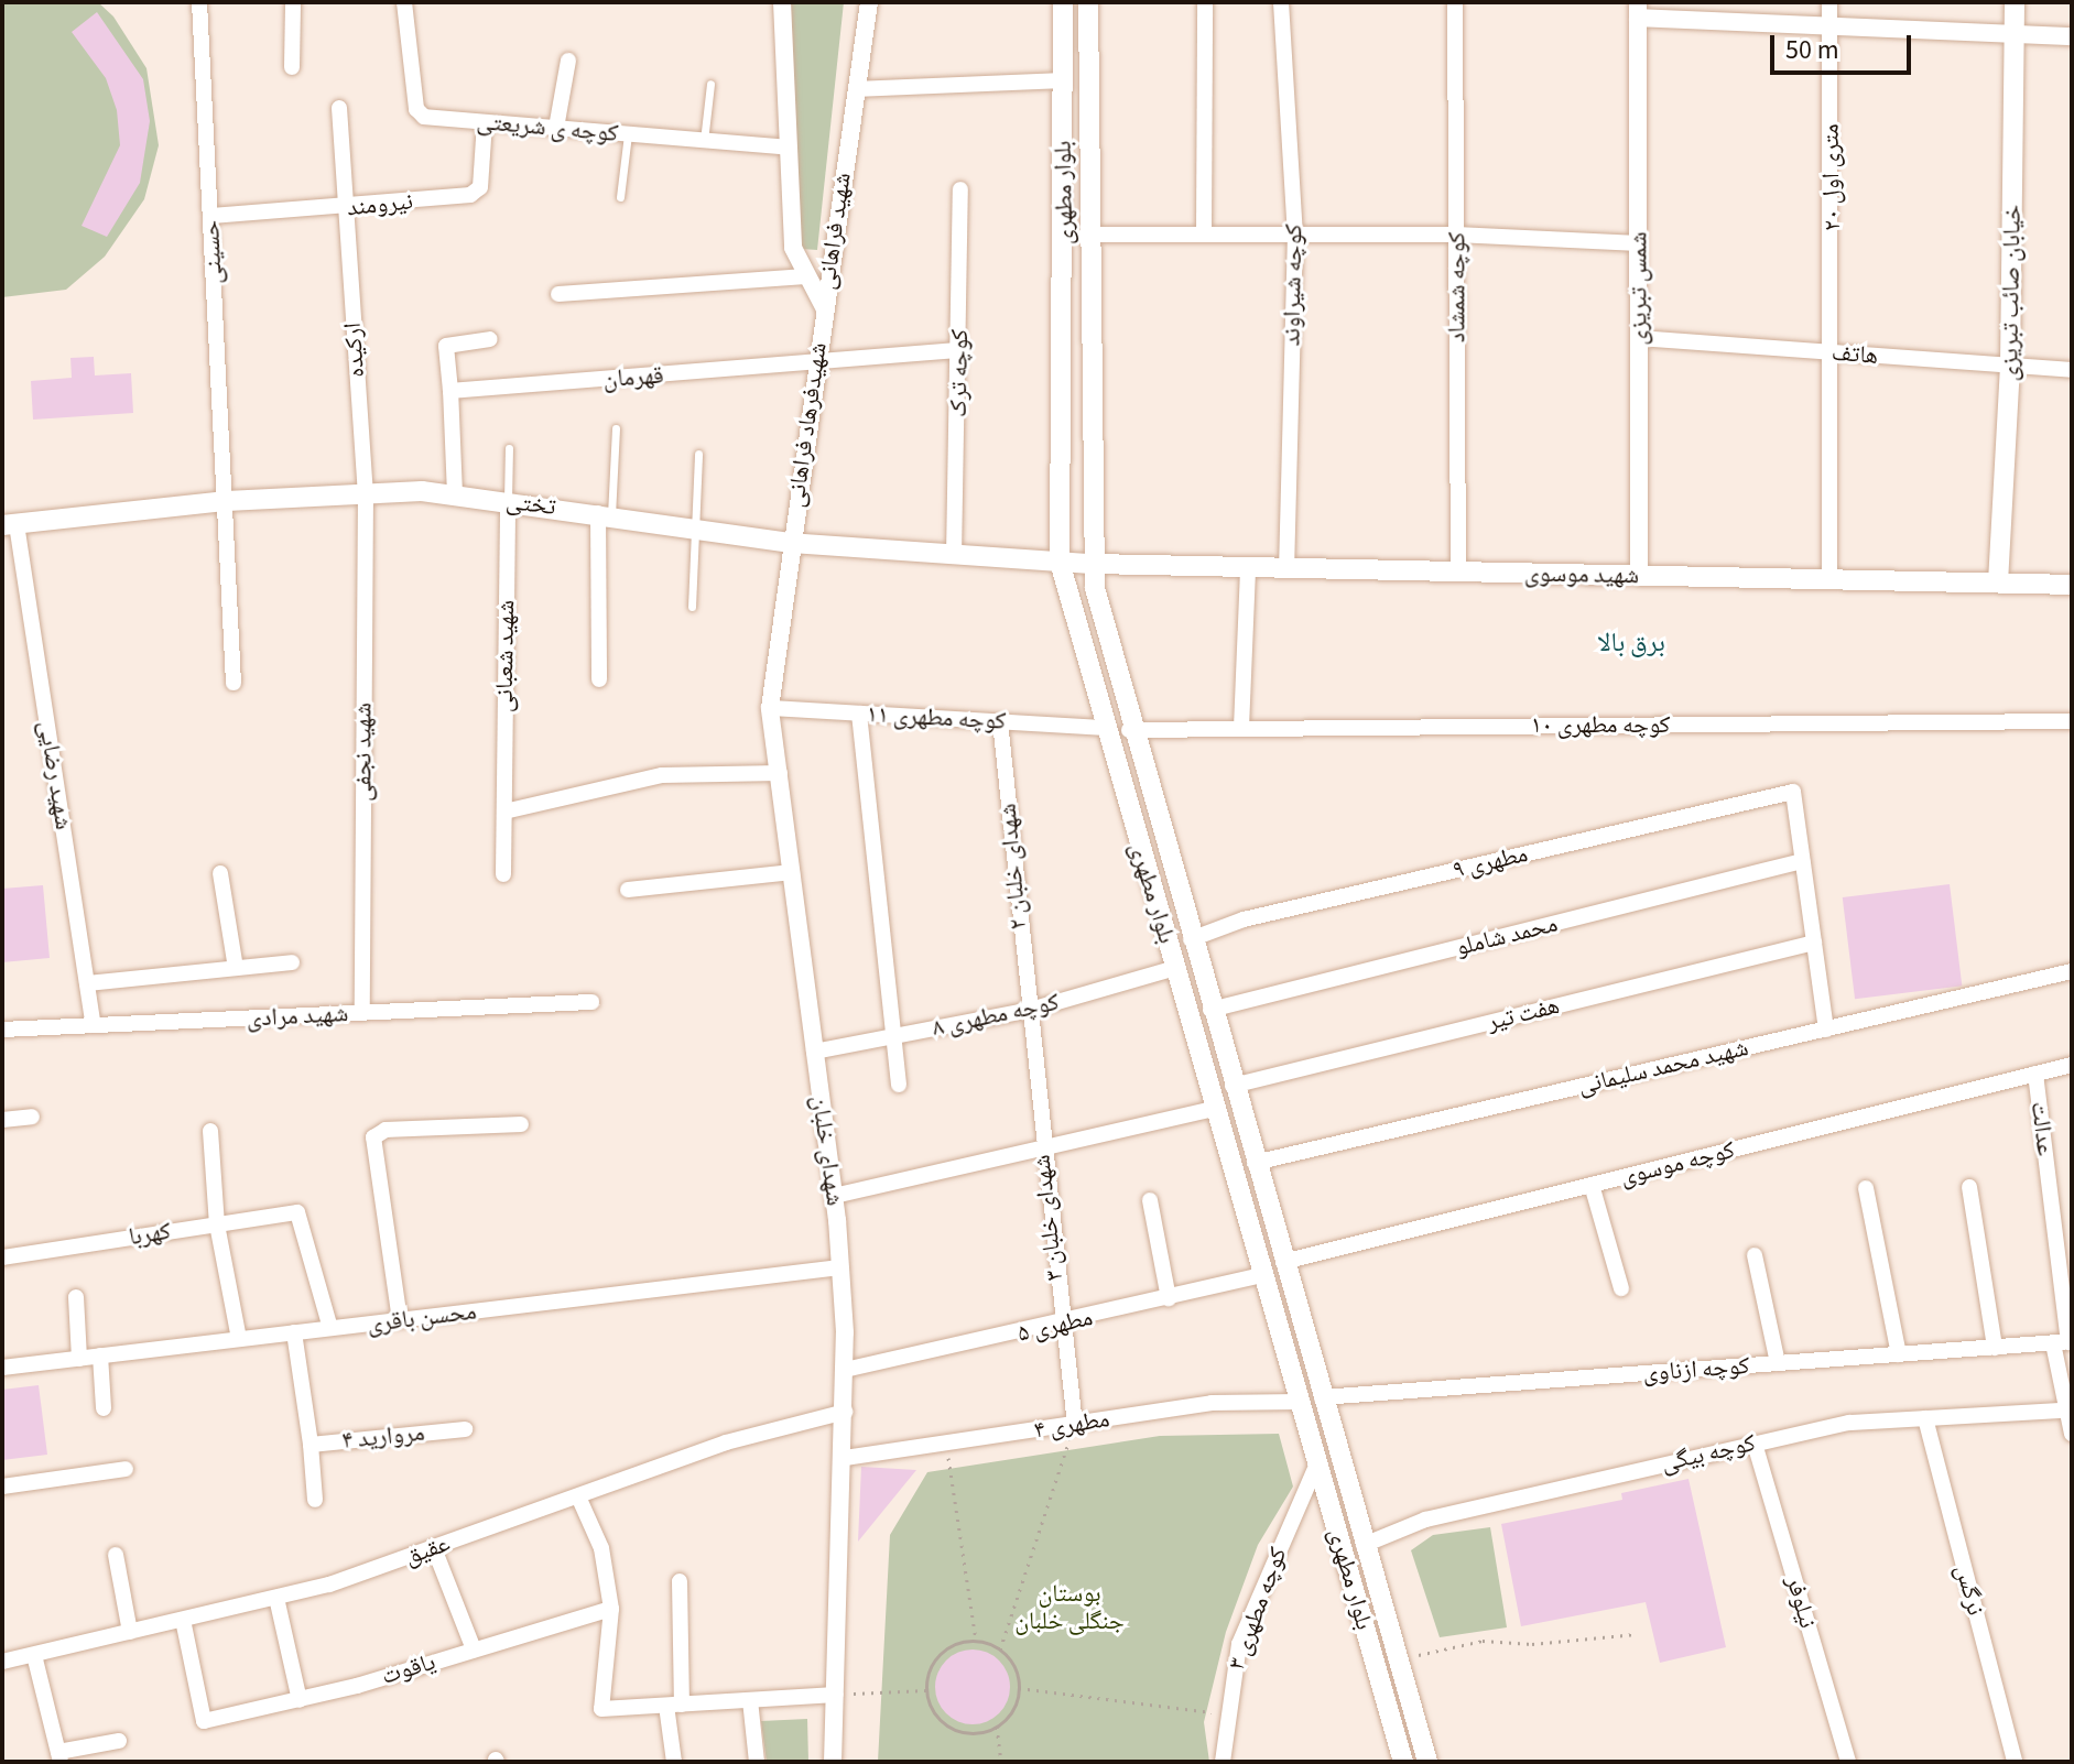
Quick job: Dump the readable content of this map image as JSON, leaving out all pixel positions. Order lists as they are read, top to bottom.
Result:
{
  "streets": {
    "main road": [
      "بلوار مطهری",
      "خیابان صائب تبریزی",
      "تختی",
      "شهید موسوی"
    ],
    "street": [
      "کوچه ی شریعتی",
      "۲۰ متری اول",
      "نیرومند",
      "شهید فراهانی",
      "حسینی",
      "کوچه شیراوند",
      "کوچه شمشاد",
      "شمس تبریزی",
      "ارکیده",
      "هاتف",
      "کوچه ترک",
      "قهرمان",
      "شهیدفرهاد فراهانی",
      "شهید شعبانی",
      "کوچه مطهری ۱۱",
      "کوچه مطهری ۱۰",
      "شهید نجفی",
      "شهید رضایی",
      "مطهری ۹",
      "شهدای خلبان ۲",
      "محمد شاملو",
      "هفت تیر",
      "کوچه مطهری ۸",
      "شهید مرادی",
      "شهید محمد سلیمانی",
      "عدالت",
      "شهدای خلبان",
      "کوچه موسوی",
      "شهدای خلبان ۳",
      "کهربا",
      "محسن باقری",
      "مطهری ۵",
      "کوچه ازناوی",
      "مطهری ۴",
      "مروارید ۴",
      "کوچه بیگی",
      "عقیق",
      "نرگس",
      "نیلوفر",
      "کوچه مطهری ۳",
      "یاقوت"
    ]
  },
  "crossings": [
    ["کوچه ی شریعتی", "نیرومند"],
    ["کوچه ی شریعتی", "شهید فراهانی"],
    ["۲۰ متری اول", "هاتف"],
    ["۲۰ متری اول", "شهید موسوی"],
    ["بلوار مطهری", "تختی"],
    ["بلوار مطهری", "شهید موسوی"],
    ["بلوار مطهری", "کوچه مطهری ۱۱"],
    ["بلوار مطهری", "کوچه مطهری ۱۰"],
    ["بلوار مطهری", "مطهری ۹"],
    ["بلوار مطهری", "محمد شاملو"],
    ["بلوار مطهری", "هفت تیر"],
    ["بلوار مطهری", "کوچه مطهری ۸"],
    ["بلوار مطهری", "شهید محمد سلیمانی"],
    ["بلوار مطهری", "کوچه موسوی"],
    ["بلوار مطهری", "مطهری ۵"],
    ["بلوار مطهری", "کوچه ازناوی"],
    ["بلوار مطهری", "مطهری ۴"],
    ["بلوار مطهری", "کوچه بیگی"],
    ["بلوار مطهری", "کوچه مطهری ۳"],
    ["نیرومند", "حسینی"],
    ["نیرومند", "ارکیده"],
    ["شهید فراهانی", "شهیدفرهاد فراهانی"],
    ["حسینی", "تختی"],
    ["کوچه شیراوند", "شهید موسوی"],
    ["کوچه شمشاد", "شهید موسوی"],
    ["شمس تبریزی", "هاتف"],
    ["شمس تبریزی", "شهید موسوی"],
    ["خیابان صائب تبریزی", "هاتف"],
    ["خیابان صائب تبریزی", "شهید موسوی"],
    ["ارکیده", "تختی"],
    ["ارکیده", "شهید نجفی"],
    ["کوچه ترک", "قهرمان"],
    ["کوچه ترک", "تختی"],
    ["قهرمان", "شهیدفرهاد فراهانی"],
    ["شهیدفرهاد فراهانی", "تختی"],
    ["شهیدفرهاد فراهانی", "شهدای خلبان"],
    ["تختی", "شهید موسوی"],
    ["تختی", "شهید شعبانی"],
    ["تختی", "شهید نجفی"],
    ["تختی", "شهید رضایی"],
    ["تختی", "شهدای خلبان"],
    ["کوچه مطهری ۱۱", "شهدای خلبان ۲"],
    ["کوچه مطهری ۱۱", "شهدای خلبان"],
    ["شهید نجفی", "شهید مرادی"],
    ["شهید رضایی", "شهید مرادی"],
    ["مطهری ۹", "محمد شاملو"],
    ["شهدای خلبان ۲", "کوچه مطهری ۸"],
    ["شهدای خلبان ۲", "شهدای خلبان ۳"],
    ["کوچه مطهری ۸", "شهدای خلبان"],
    ["کوچه مطهری ۸", "شهدای خلبان ۳"],
    ["عدالت", "کوچه موسوی"],
    ["عدالت", "کوچه ازناوی"],
    ["عدالت", "کوچه بیگی"],
    ["شهدای خلبان", "محسن باقری"],
    ["شهدای خلبان", "مطهری ۵"],
    ["شهدای خلبان", "مطهری ۴"],
    ["شهدای خلبان", "عقیق"],
    ["شهدای خلبان ۳", "مطهری ۵"],
    ["شهدای خلبان ۳", "مطهری ۴"],
    ["کهربا", "محسن باقری"],
    ["محسن باقری", "مروارید ۴"],
    ["کوچه بیگی", "نرگس"],
    ["کوچه بیگی", "نیلوفر"],
    ["عقیق", "یاقوت"]
  ],
  "districts": ["برق بالا"],
  "parks": ["بوستان جنگلی خلبان"],
  "scale_bar": "50 m"
}
